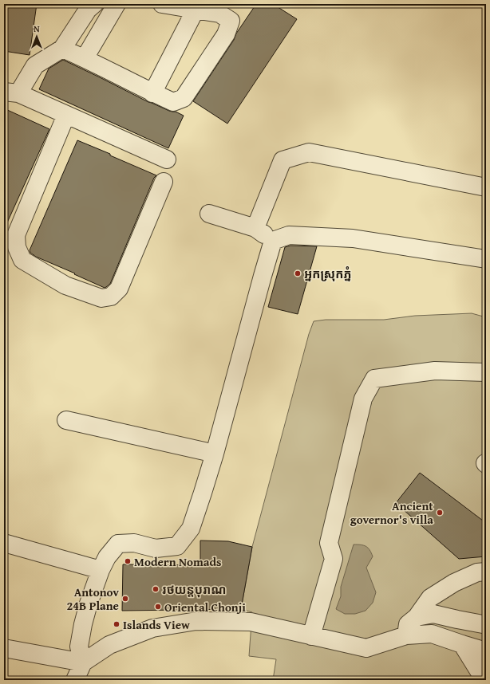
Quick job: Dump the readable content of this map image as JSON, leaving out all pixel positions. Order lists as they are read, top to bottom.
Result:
{
  "places": [
    "អ្នកស្រុកភ្នំ",
    "Ancient governor's villa",
    "Modern Nomads",
    "រថយន្តបុរាណ",
    "Antonov 24B Plane",
    "Oriental Chonji",
    "Islands View"
  ],
  "north": "top"
}
